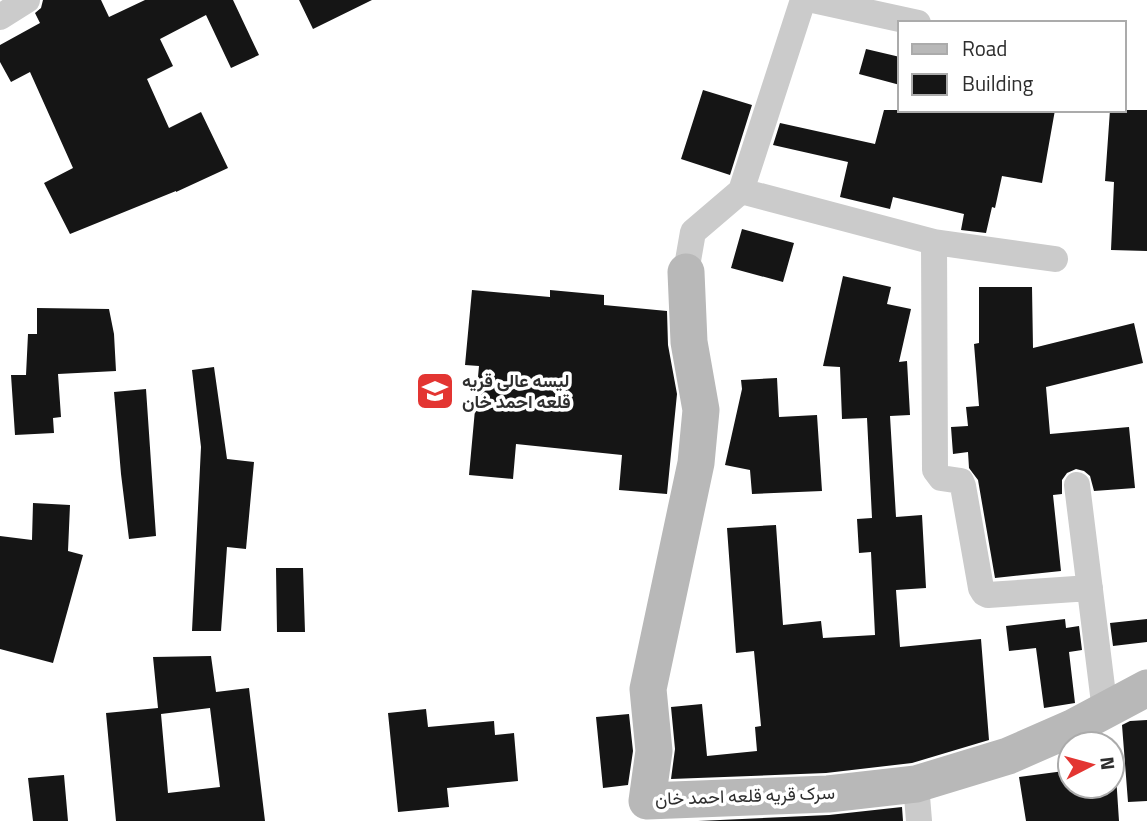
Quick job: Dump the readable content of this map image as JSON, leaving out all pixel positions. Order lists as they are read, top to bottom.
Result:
{
  "streets": {
    "street": ["سرک قریه قلعه احمد خان"]
  },
  "places": {
    "school or university": ["لیسه عالی قریه قلعه احمد خان"]
  },
  "legend": ["Road", "Building"],
  "north": "right"
}
